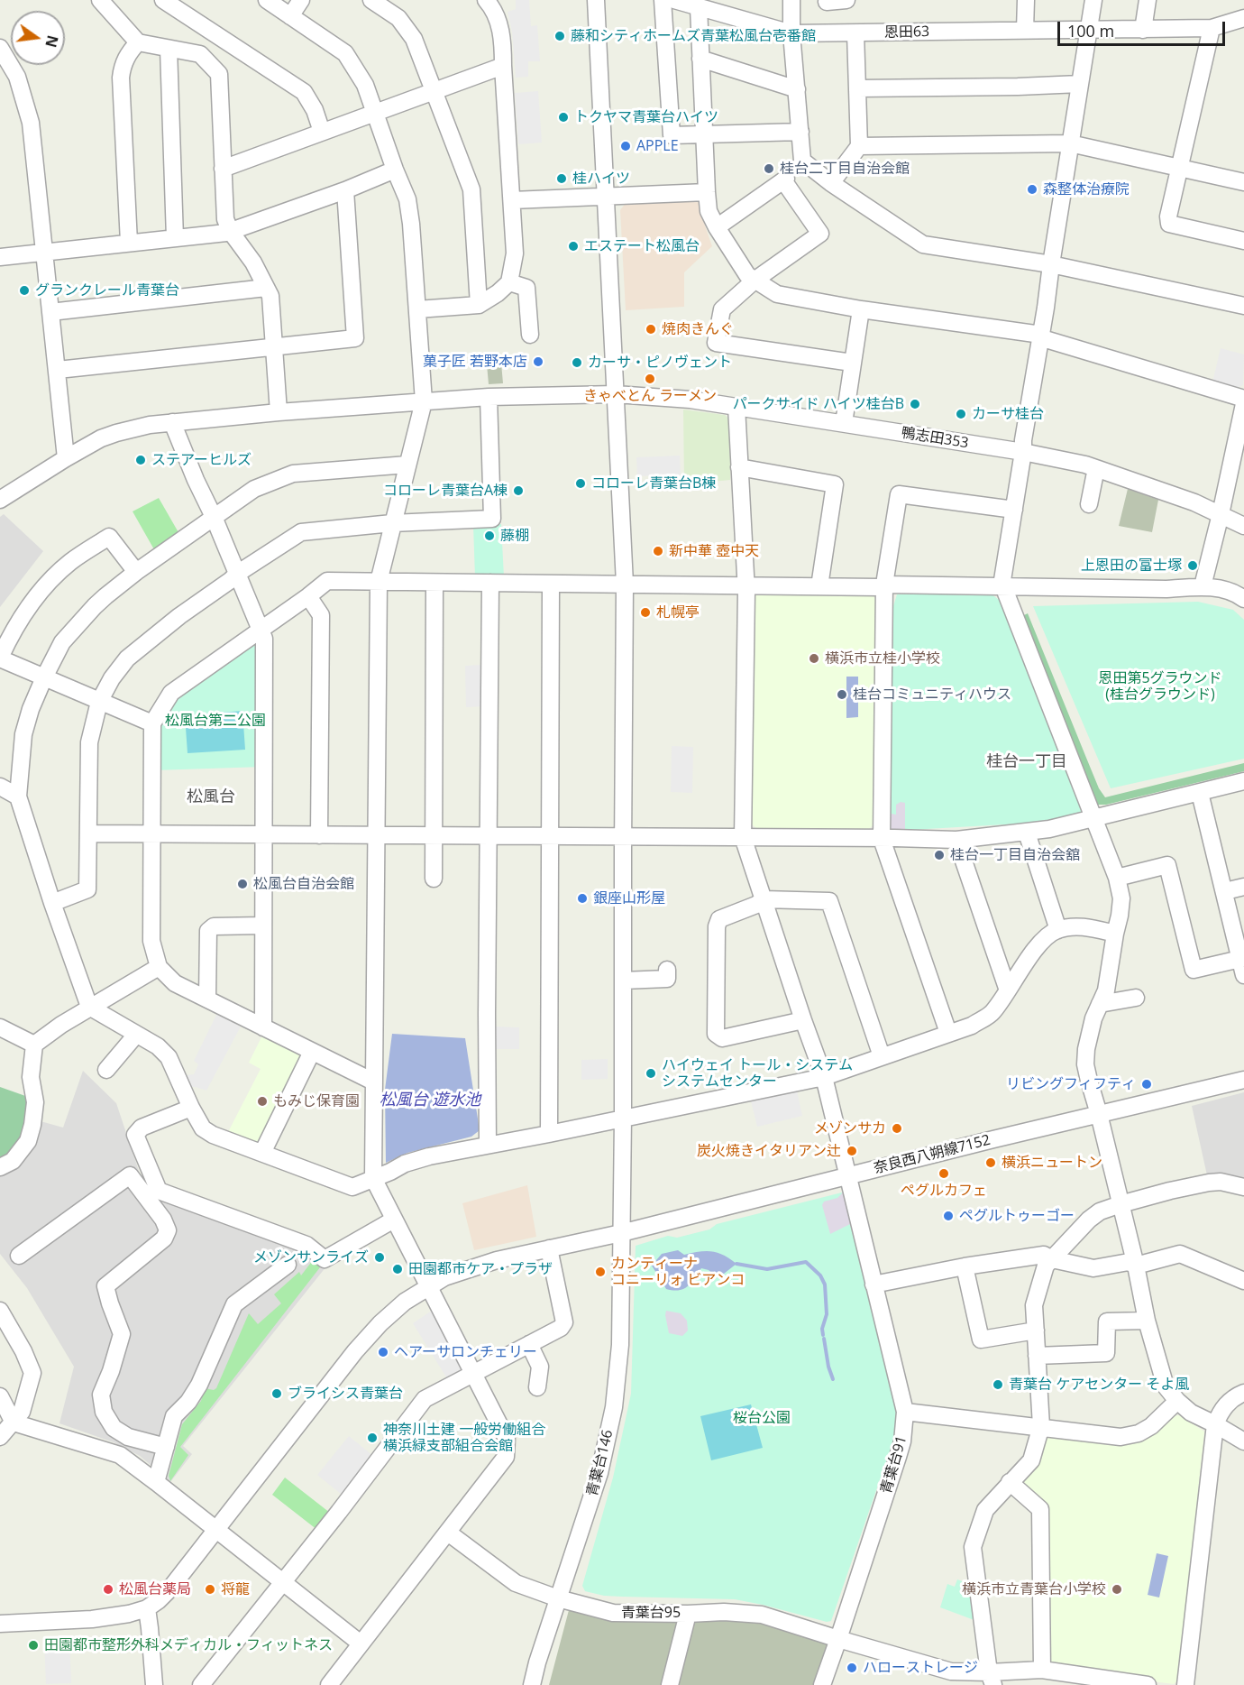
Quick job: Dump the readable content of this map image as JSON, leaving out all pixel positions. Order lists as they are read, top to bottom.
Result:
{
  "streets": {
    "street": [
      "恩田63",
      "鴨志田353",
      "奈良西八朔線7152",
      "青葉台146",
      "青葉台91",
      "青葉台95"
    ]
  },
  "crossings": [
    ["鴨志田353", "青葉台146"],
    ["鴨志田353", "青葉台91"],
    ["奈良西八朔線7152", "青葉台146"],
    ["奈良西八朔線7152", "青葉台91"],
    ["青葉台146", "青葉台95"],
    ["青葉台91", "青葉台95"]
  ],
  "districts": ["桂台一丁目", "松風台"],
  "water": ["松風台 遊水池"],
  "parks": ["恩田第5グラウンド (桂台グラウンド)", "松風台第二公園", "桜台公園"],
  "places": [
    "藤和シティホームズ青葉松風台壱番館",
    "トクヤマ青葉台ハイツ",
    "APPLE",
    "桂台二丁目自治会館",
    "桂ハイツ",
    "森整体治療院",
    "エステート松風台",
    "グランクレール青葉台",
    "焼肉きんぐ",
    "菓子匠 若野本店",
    "カーサ・ピノヴェント",
    "きゃべとん ラーメン",
    "パークサイド ハイツ桂台B",
    "カーサ桂台",
    "ステアーヒルズ",
    "コローレ青葉台B棟",
    "コローレ青葉台A棟",
    "藤棚",
    "新中華 壺中天",
    "上恩田の富士塚",
    "札幌亭",
    "横浜市立桂小学校",
    "桂台コミュニティハウス",
    "桂台一丁目自治会舘",
    "松風台自治会館",
    "銀座山形屋",
    "ハイウェイ トール・システム システムセンター",
    "リビングフィフティ",
    "もみじ保育園",
    "メゾンサカ",
    "炭火焼きイタリアン辻",
    "横浜ニュートン",
    "ペグルカフェ",
    "ペグルトゥーゴー",
    "メゾンサンライズ",
    "田園都市ケア・プラザ",
    "カンティーナ コニーリォ ビアンコ",
    "ヘアーサロンチェリー",
    "青葉台 ケアセンター そよ風",
    "ブライシス青葉台",
    "神奈川土建 一般労働組合 横浜緑支部組合会館",
    "松風台薬局",
    "将龍",
    "横浜市立青葉台小学校",
    "田園都市整形外科メディカル・フィットネス",
    "ハローストレージ"
  ],
  "scale_bar": "100 m",
  "north": "right"
}
